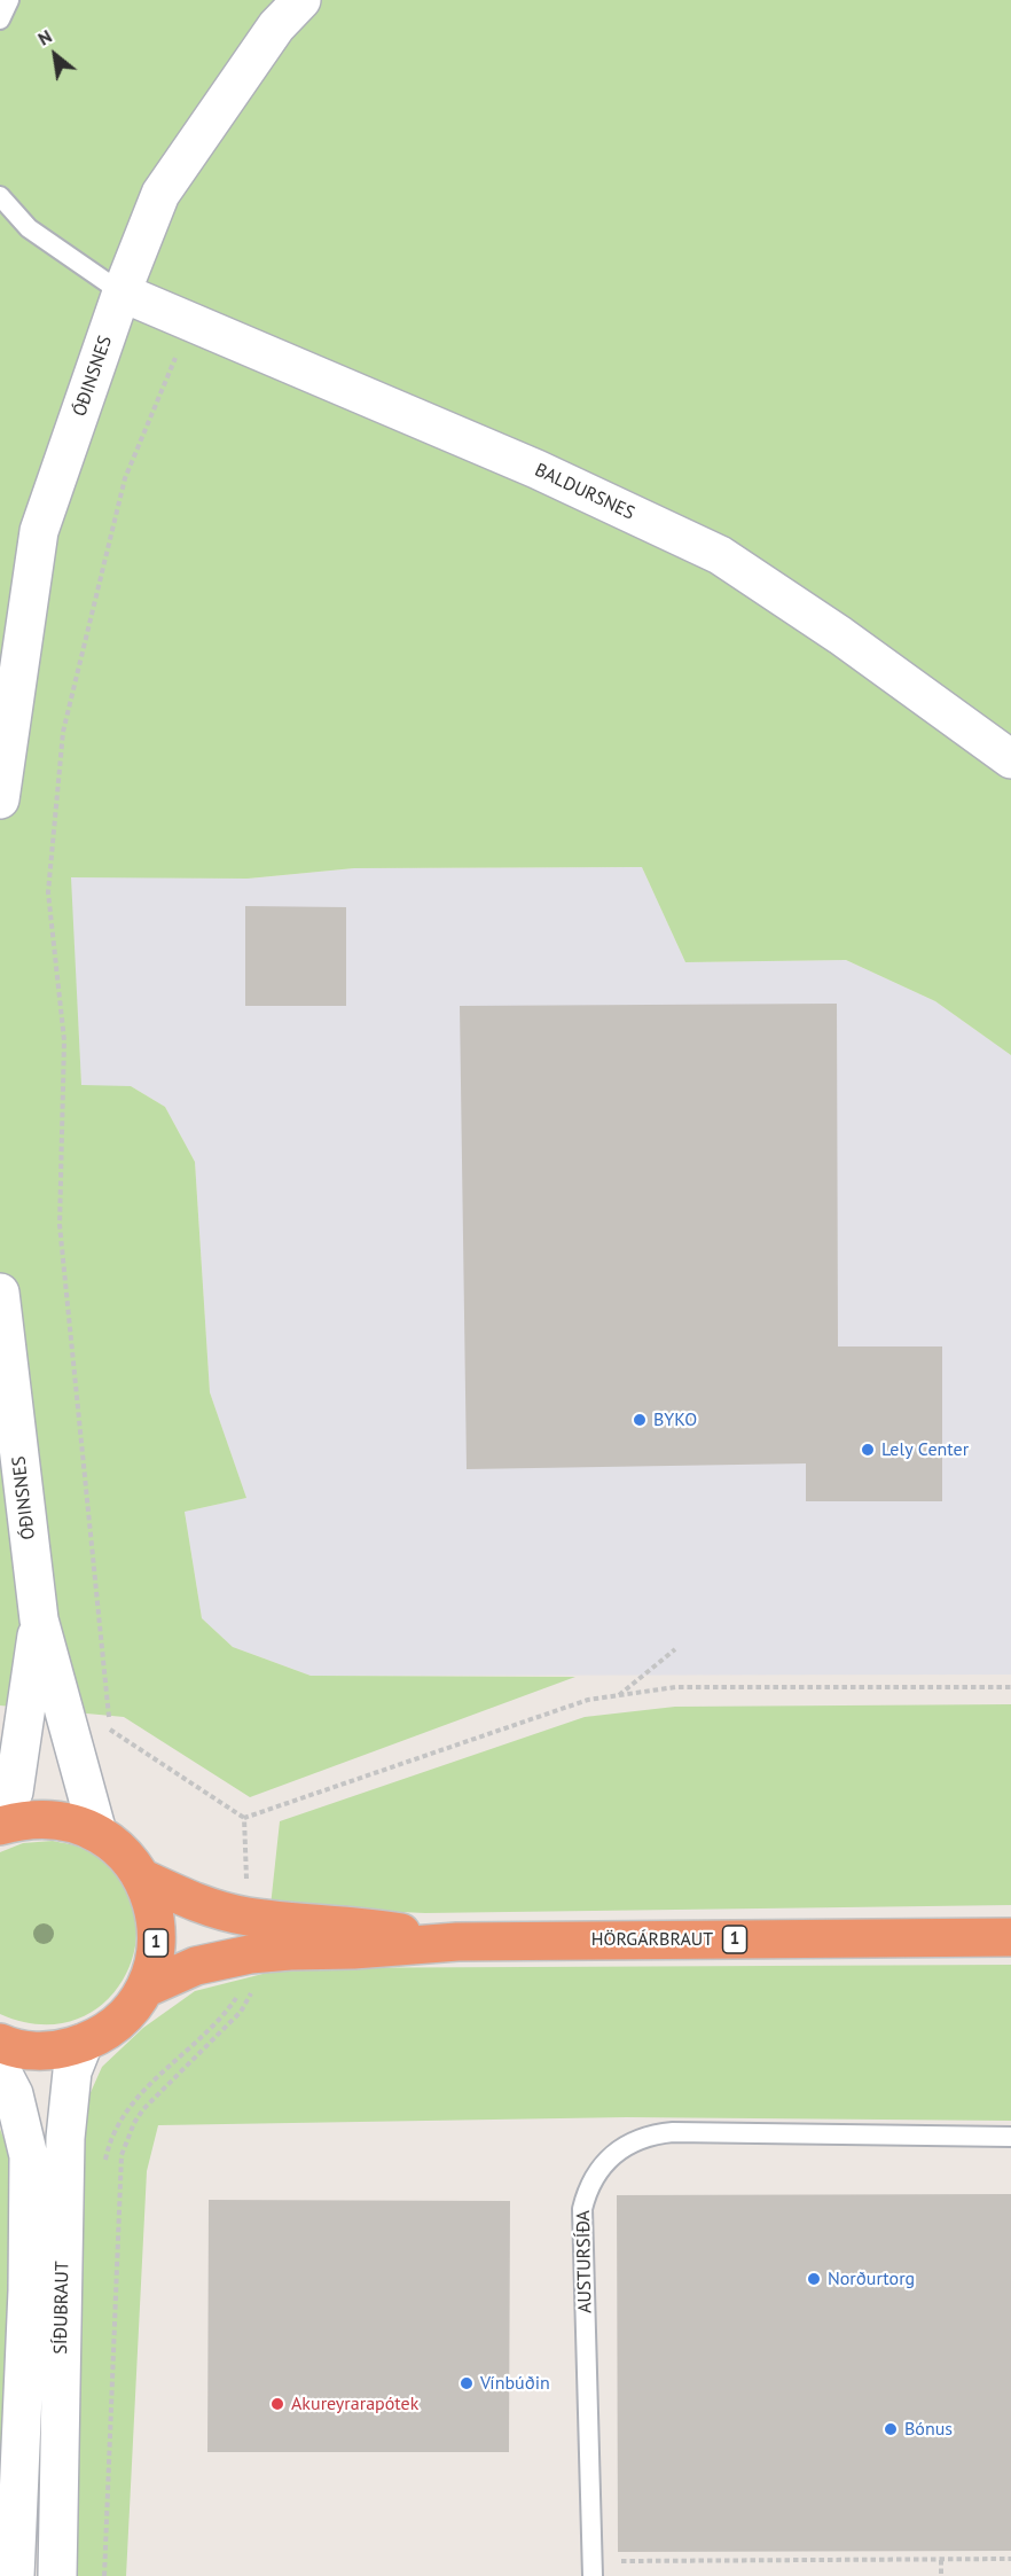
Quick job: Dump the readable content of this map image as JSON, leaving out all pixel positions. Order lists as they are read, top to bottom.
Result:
{
  "streets": {
    "highway": ["HÖRGÁRBRAUT", "1"],
    "street": ["ÓÐINSNES", "BALDURSNES", "SÍÐUBRAUT"],
    "lane": ["AUSTURSÍÐA"]
  },
  "crossings": [
    ["ÓÐINSNES", "BALDURSNES"],
    ["ÓÐINSNES", "1"],
    ["HÖRGÁRBRAUT", "1"],
    ["1", "SÍÐUBRAUT"]
  ],
  "places": [
    "BYKO",
    "Lely Center",
    "Norðurtorg",
    "Vínbúðin",
    "Akureyrarapótek",
    "Bónus"
  ],
  "north": "top left"
}
